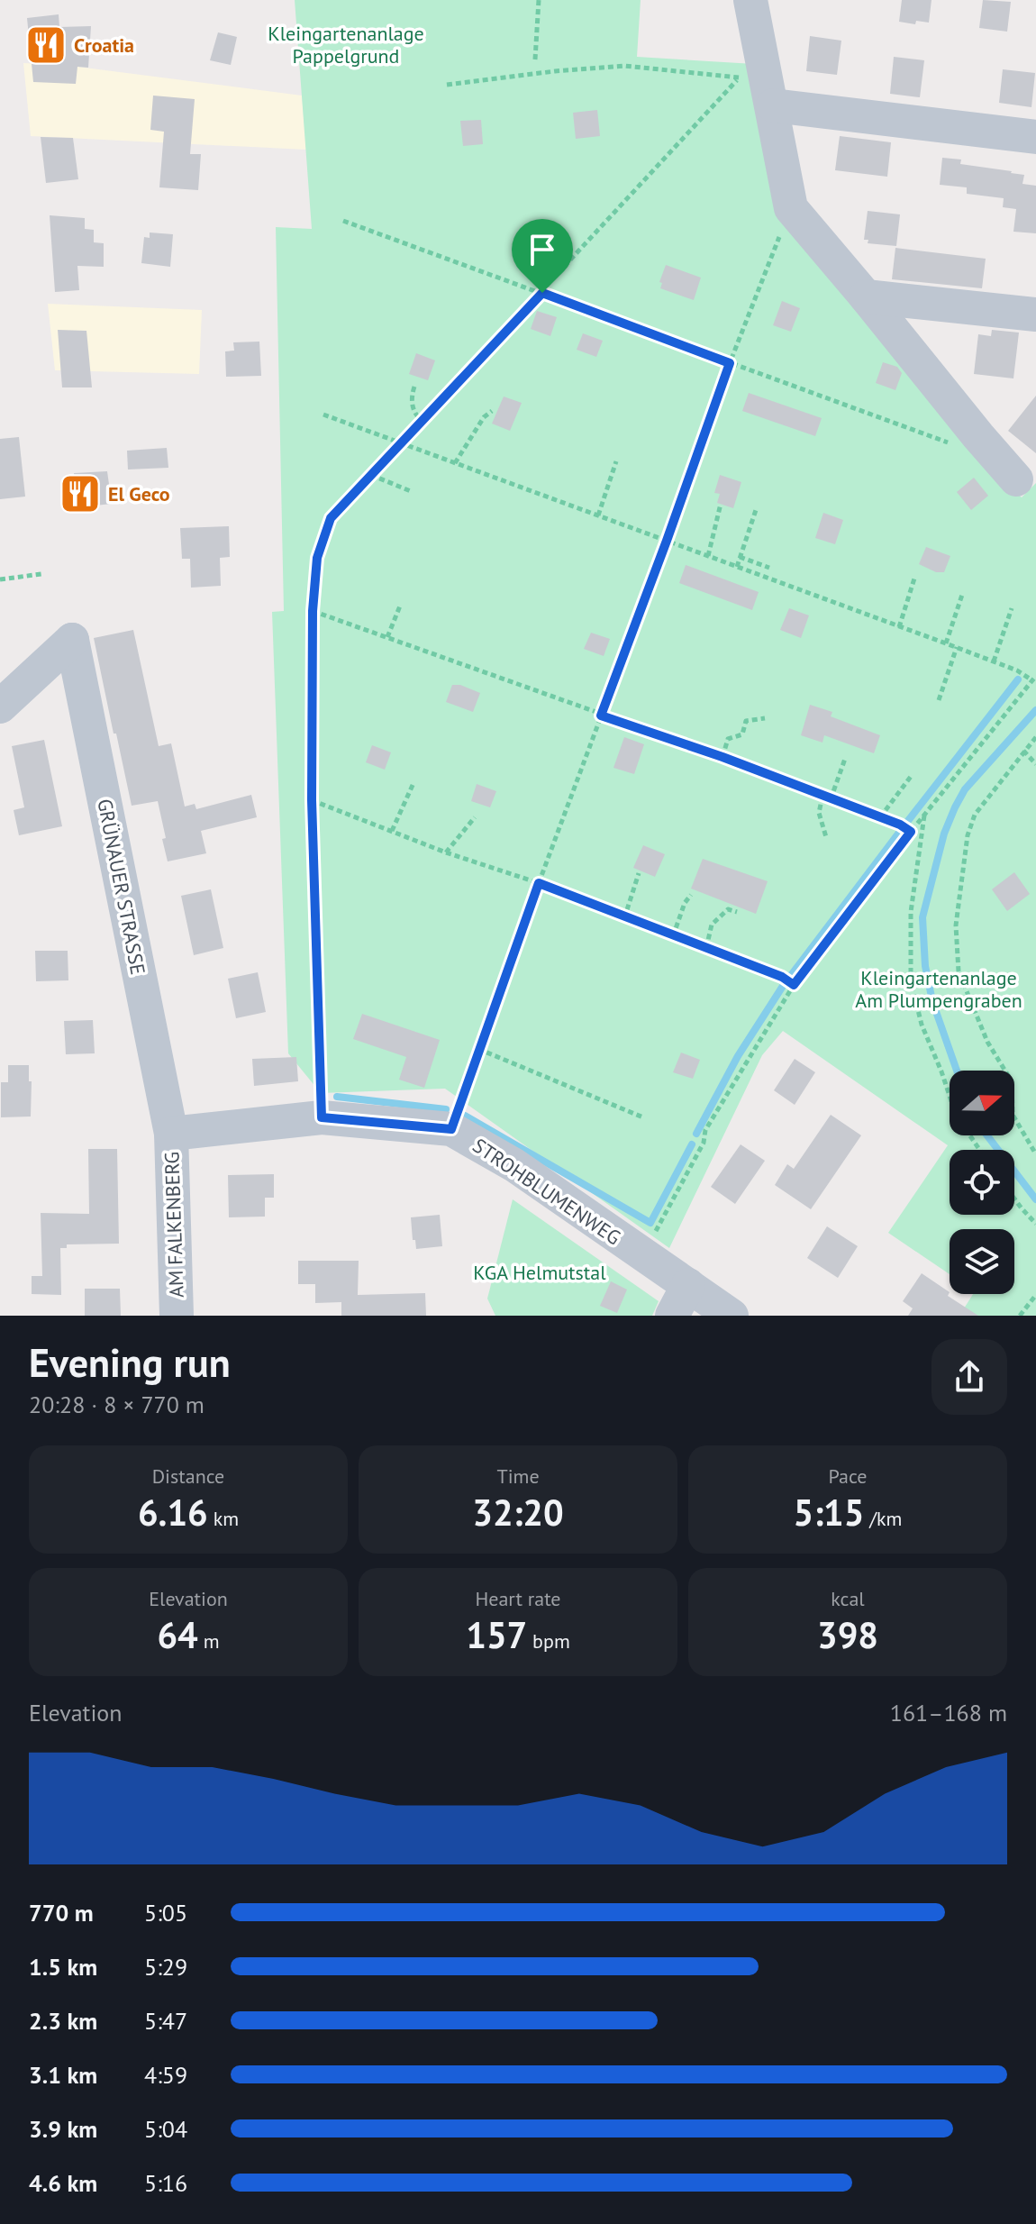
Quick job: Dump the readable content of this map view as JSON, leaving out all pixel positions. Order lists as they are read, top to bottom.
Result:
{
  "streets": {
    "street": ["GRÜNAUER STRASSE", "STROHBLUMENWEG", "AM FALKENBERG"]
  },
  "crossings": [
    ["GRÜNAUER STRASSE", "STROHBLUMENWEG"],
    ["GRÜNAUER STRASSE", "AM FALKENBERG"],
    ["STROHBLUMENWEG", "AM FALKENBERG"]
  ],
  "parks": ["Kleingartenanlage Pappelgrund", "Kleingartenanlage Am Plumpengraben", "KGA Helmutstal"],
  "places": {
    "restaurant": ["Croatia", "El Geco"]
  },
  "north": "right",
  "page": {
    "heading": ["Evening run", "20:28 · 8 × 770 m"],
    "stats": [
      ["Distance", "6.16 km"],
      ["Time", "32:20"],
      ["Pace", "5:15 /km"],
      ["Elevation", "64 m"],
      ["Heart rate", "157 bpm"],
      ["kcal", "398"]
    ],
    "chart": ["Elevation", "161–168 m"],
    "list": [
      {
        "name": "770 m",
        "note": "5:05"
      },
      {
        "name": "1.5 km",
        "note": "5:29"
      },
      {
        "name": "2.3 km",
        "note": "5:47"
      },
      {
        "name": "3.1 km",
        "note": "4:59"
      },
      {
        "name": "3.9 km",
        "note": "5:04"
      },
      {
        "name": "4.6 km",
        "note": "5:16"
      }
    ]
  }
}
